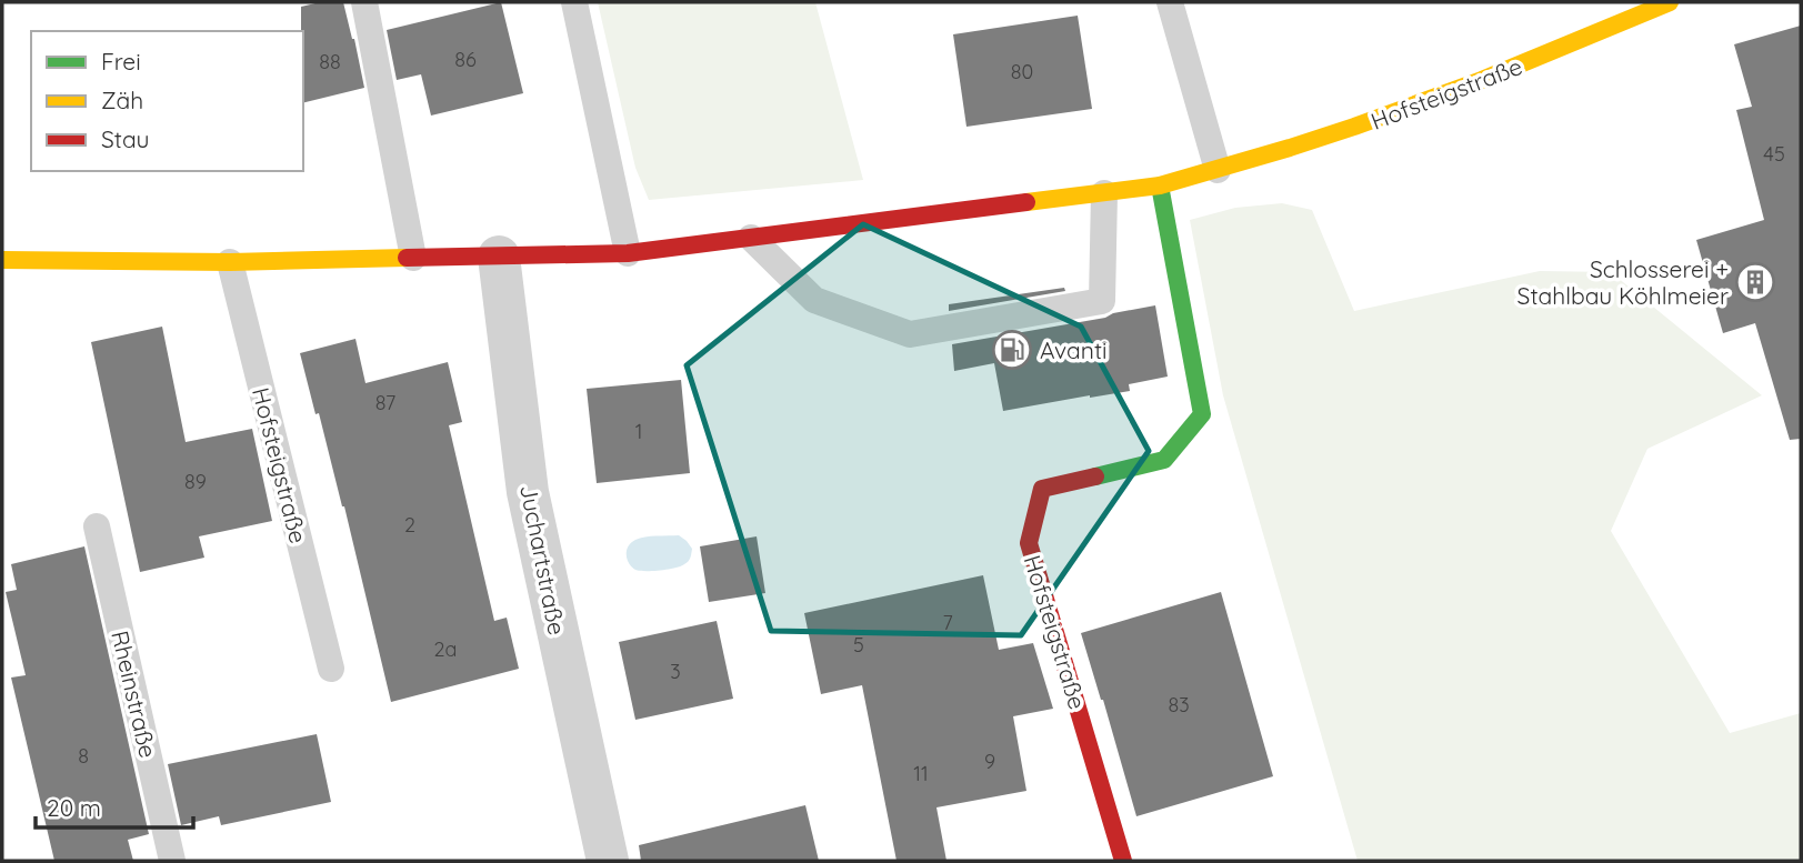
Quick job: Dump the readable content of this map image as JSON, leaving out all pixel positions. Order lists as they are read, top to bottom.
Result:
{
  "streets": {
    "main road": ["Hofsteigstraße"],
    "street": ["Juchartstraße"],
    "lane": ["Rheinstraße"]
  },
  "crossings": [
    ["Hofsteigstraße", "Juchartstraße"]
  ],
  "places": {
    "building": ["Schlosserei + Stahlbau Köhlmeier"],
    "fuel station": ["Avanti"]
  },
  "house_numbers": [
    "86",
    "88",
    "80",
    "45",
    "87",
    "1",
    "89",
    "2",
    "7",
    "5",
    "2a",
    "3",
    "83",
    "8",
    "9",
    "11"
  ],
  "legend": ["Frei", "Zäh", "Stau"],
  "scale_bar": "20 m"
}
